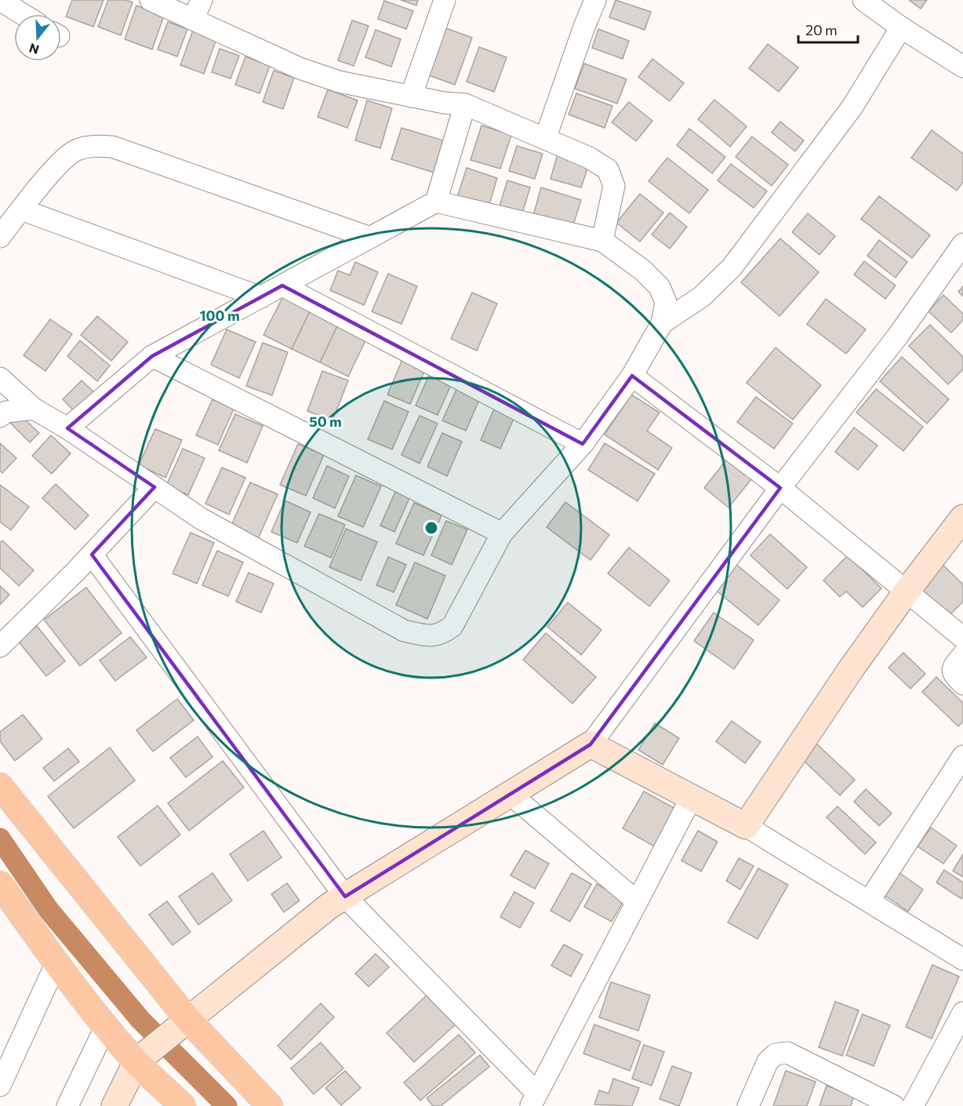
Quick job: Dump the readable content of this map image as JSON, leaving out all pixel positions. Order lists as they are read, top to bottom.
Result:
{
  "scale_bar": "20 m",
  "north": "bottom",
  "rings": ["100 m", "50 m"]
}
